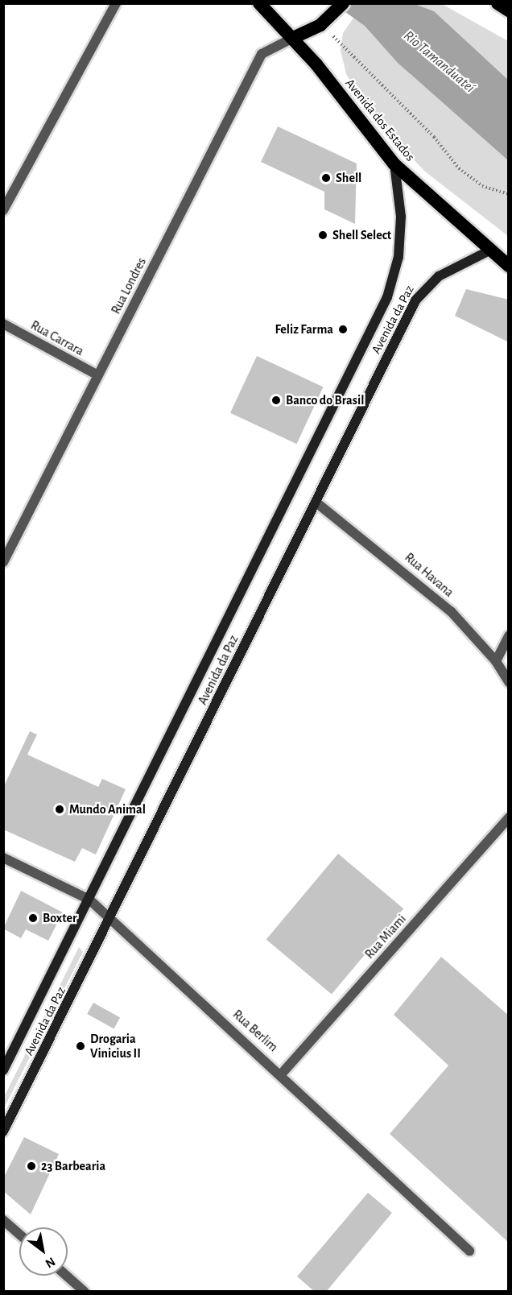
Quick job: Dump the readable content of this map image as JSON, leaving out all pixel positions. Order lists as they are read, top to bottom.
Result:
{
  "streets": {
    "highway": ["Avenida dos Estados"],
    "main road": ["Avenida da Paz"],
    "street": [
      "Rua Londres",
      "Rua Carrara",
      "Rua Havana",
      "Rua Miami",
      "Rua Berlim"
    ]
  },
  "crossings": [
    ["Avenida dos Estados", "Rua Londres"],
    ["Avenida dos Estados", "Avenida da Paz"],
    ["Rua Londres", "Rua Carrara"],
    ["Avenida da Paz", "Rua Havana"],
    ["Avenida da Paz", "Rua Berlim"],
    ["Rua Miami", "Rua Berlim"]
  ],
  "water": ["Rio Tamanduateí"],
  "places": [
    "Shell",
    "Shell Select",
    "Feliz Farma",
    "Banco do Brasil",
    "Mundo Animal",
    "Boxter",
    "Drogaria Vinicius II",
    "23 Barbearia"
  ],
  "north": "bottom right"
}
